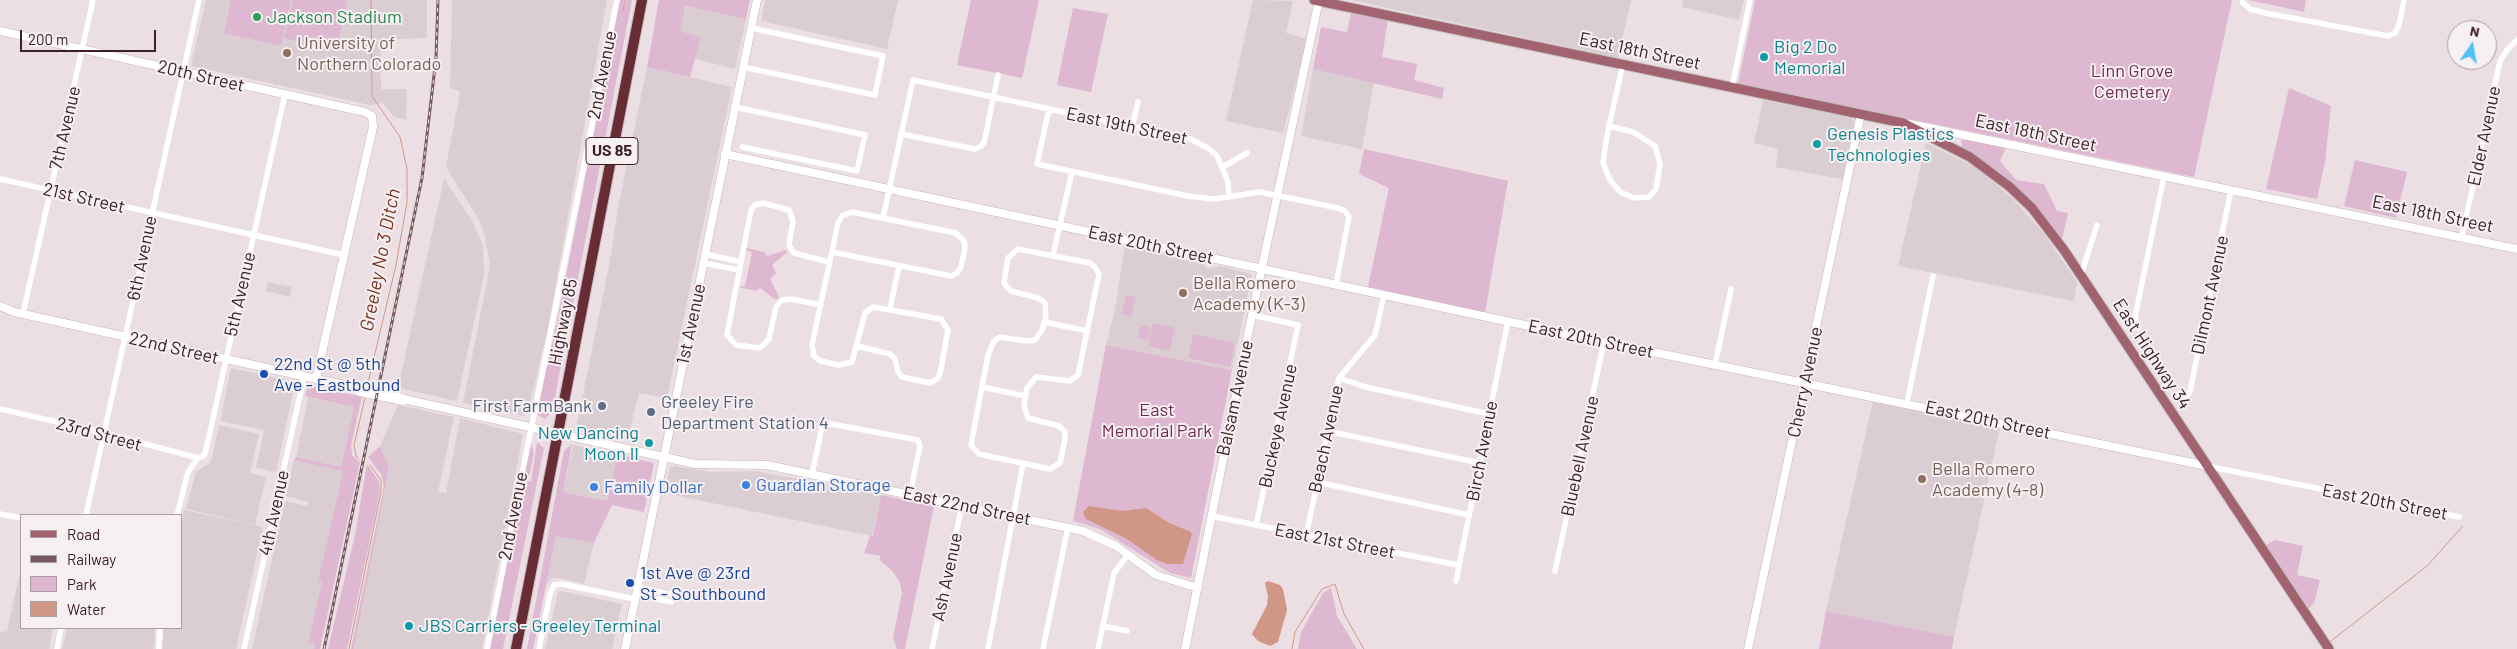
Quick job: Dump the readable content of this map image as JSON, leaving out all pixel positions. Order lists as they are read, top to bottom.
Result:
{
  "streets": {
    "highway": ["US 85", "Highway 85"],
    "main road": ["East 18th Street", "East Highway 34"],
    "street": [
      "2nd Avenue",
      "20th Street",
      "East 19th Street",
      "7th Avenue",
      "Elder Avenue",
      "21st Street",
      "East 20th Street",
      "6th Avenue",
      "5th Avenue",
      "Dilmont Avenue",
      "1st Avenue",
      "22nd Street",
      "Cherry Avenue",
      "Balsam Avenue",
      "Buckeye Avenue",
      "23rd Street",
      "Beach Avenue",
      "Birch Avenue",
      "Bluebell Avenue",
      "East 22nd Street",
      "4th Avenue",
      "East 21st Street",
      "Ash Avenue"
    ]
  },
  "crossings": [
    ["East 18th Street", "Elder Avenue"],
    ["East 18th Street", "Dilmont Avenue"],
    ["East 18th Street", "East Highway 34"],
    ["East 18th Street", "Cherry Avenue"],
    ["East 18th Street", "Balsam Avenue"],
    ["2nd Avenue", "22nd Street"],
    ["20th Street", "7th Avenue"],
    ["20th Street", "21st Street"],
    ["20th Street", "6th Avenue"],
    ["20th Street", "5th Avenue"],
    ["7th Avenue", "21st Street"],
    ["7th Avenue", "22nd Street"],
    ["21st Street", "6th Avenue"],
    ["21st Street", "5th Avenue"],
    ["East 20th Street", "1st Avenue"],
    ["East 20th Street", "East Highway 34"],
    ["East 20th Street", "Cherry Avenue"],
    ["East 20th Street", "Balsam Avenue"],
    ["East 20th Street", "Beach Avenue"],
    ["East 20th Street", "Birch Avenue"],
    ["East 20th Street", "Bluebell Avenue"],
    ["6th Avenue", "22nd Street"],
    ["6th Avenue", "23rd Street"],
    ["5th Avenue", "22nd Street"],
    ["5th Avenue", "23rd Street"],
    ["Highway 85", "22nd Street"],
    ["1st Avenue", "22nd Street"],
    ["1st Avenue", "East 22nd Street"],
    ["22nd Street", "East 22nd Street"],
    ["22nd Street", "4th Avenue"],
    ["Balsam Avenue", "Buckeye Avenue"],
    ["Balsam Avenue", "East 22nd Street"],
    ["Balsam Avenue", "East 21st Street"],
    ["Buckeye Avenue", "East 21st Street"],
    ["Beach Avenue", "East 21st Street"],
    ["Birch Avenue", "East 21st Street"],
    ["East 22nd Street", "Ash Avenue"]
  ],
  "water": ["Greeley No 3 Ditch"],
  "parks": ["Linn Grove Cemetery", "East Memorial Park"],
  "places": [
    "Jackson Stadium",
    "University of Northern Colorado",
    "Big 2 Do Memorial",
    "Genesis Plastics Technologies",
    "Bella Romero Academy (K-3)",
    "22nd St @ 5th Ave - Eastbound",
    "First FarmBank",
    "Greeley Fire Department Station 4",
    "New Dancing Moon II",
    "Bella Romero Academy (4-8)",
    "Guardian Storage",
    "Family Dollar",
    "1st Ave @ 23rd St - Southbound",
    "JBS Carriers - Greeley Terminal"
  ],
  "legend": [
    "Road",
    "Railway",
    "Park",
    "Water"
  ],
  "scale_bar": "200 m",
  "north": "top"
}
